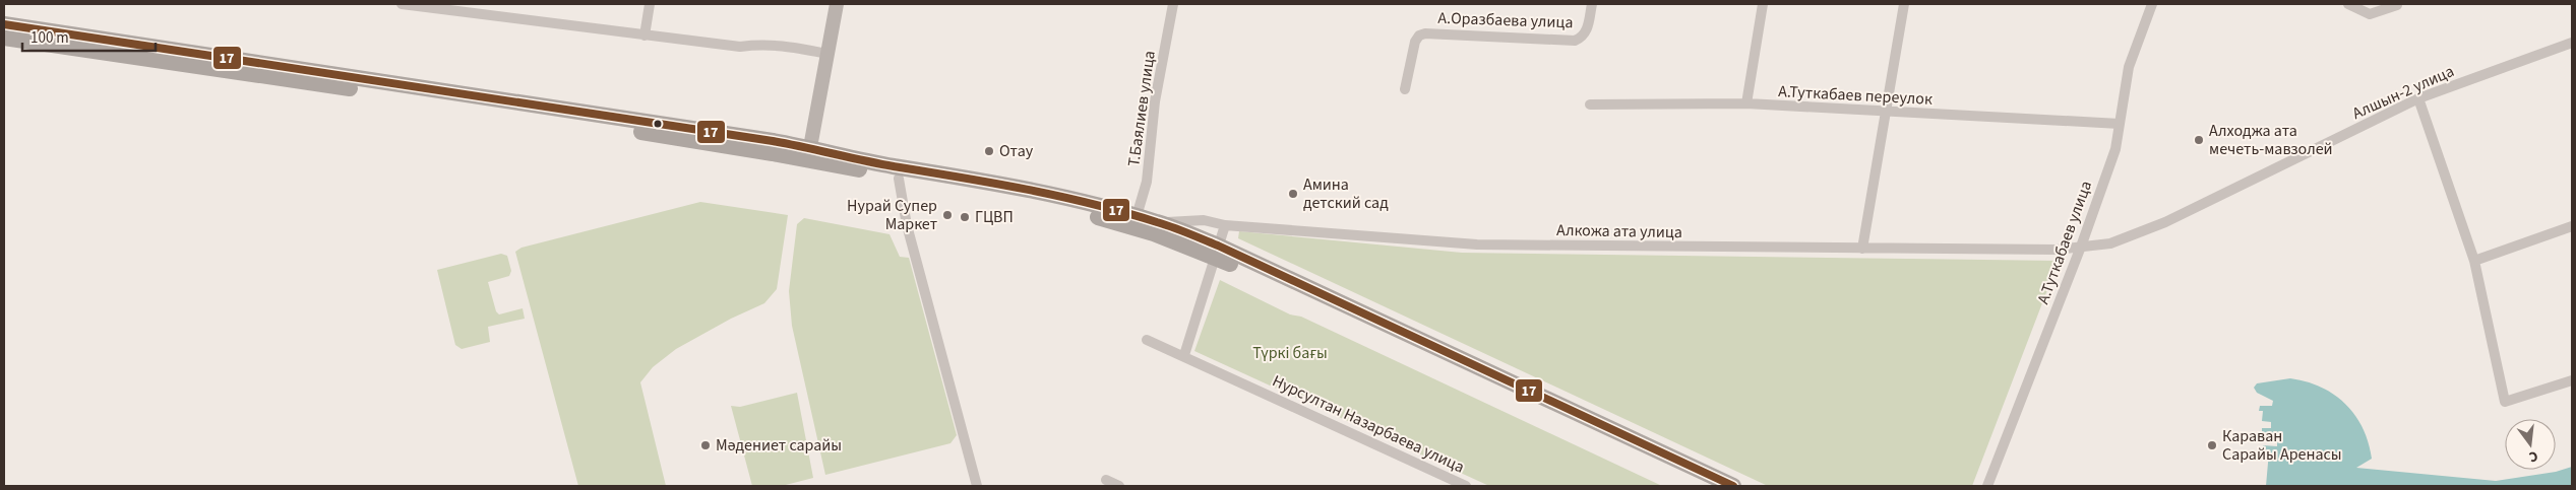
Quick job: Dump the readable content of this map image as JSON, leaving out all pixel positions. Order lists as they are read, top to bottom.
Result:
{
  "streets": {
    "street": [
      "А.Оразбаева улица",
      "Алшын-2 улица",
      "А.Туткабаев переулок",
      "Т.Баялиев улица",
      "Алкожа ата улица",
      "А.Туткабаев улица",
      "Нурсултан Назарбаева улица"
    ]
  },
  "crossings": [
    ["Алшын-2 улица", "Алкожа ата улица"],
    ["Алшын-2 улица", "А.Туткабаев улица"],
    ["А.Туткабаев переулок", "А.Туткабаев улица"],
    ["Алкожа ата улица", "А.Туткабаев улица"]
  ],
  "parks": ["Түркі бағы"],
  "places": [
    "Алходжа ата мечеть-мавзолей",
    "Отау",
    "Амина детский сад",
    "Нурай Супер Маркет",
    "ГЦВП",
    "Мәдениет сарайы",
    "Караван Сарайы Аренасы"
  ],
  "lines": ["transit line 17"],
  "scale_bar": "100 m",
  "north": "bottom"
}
